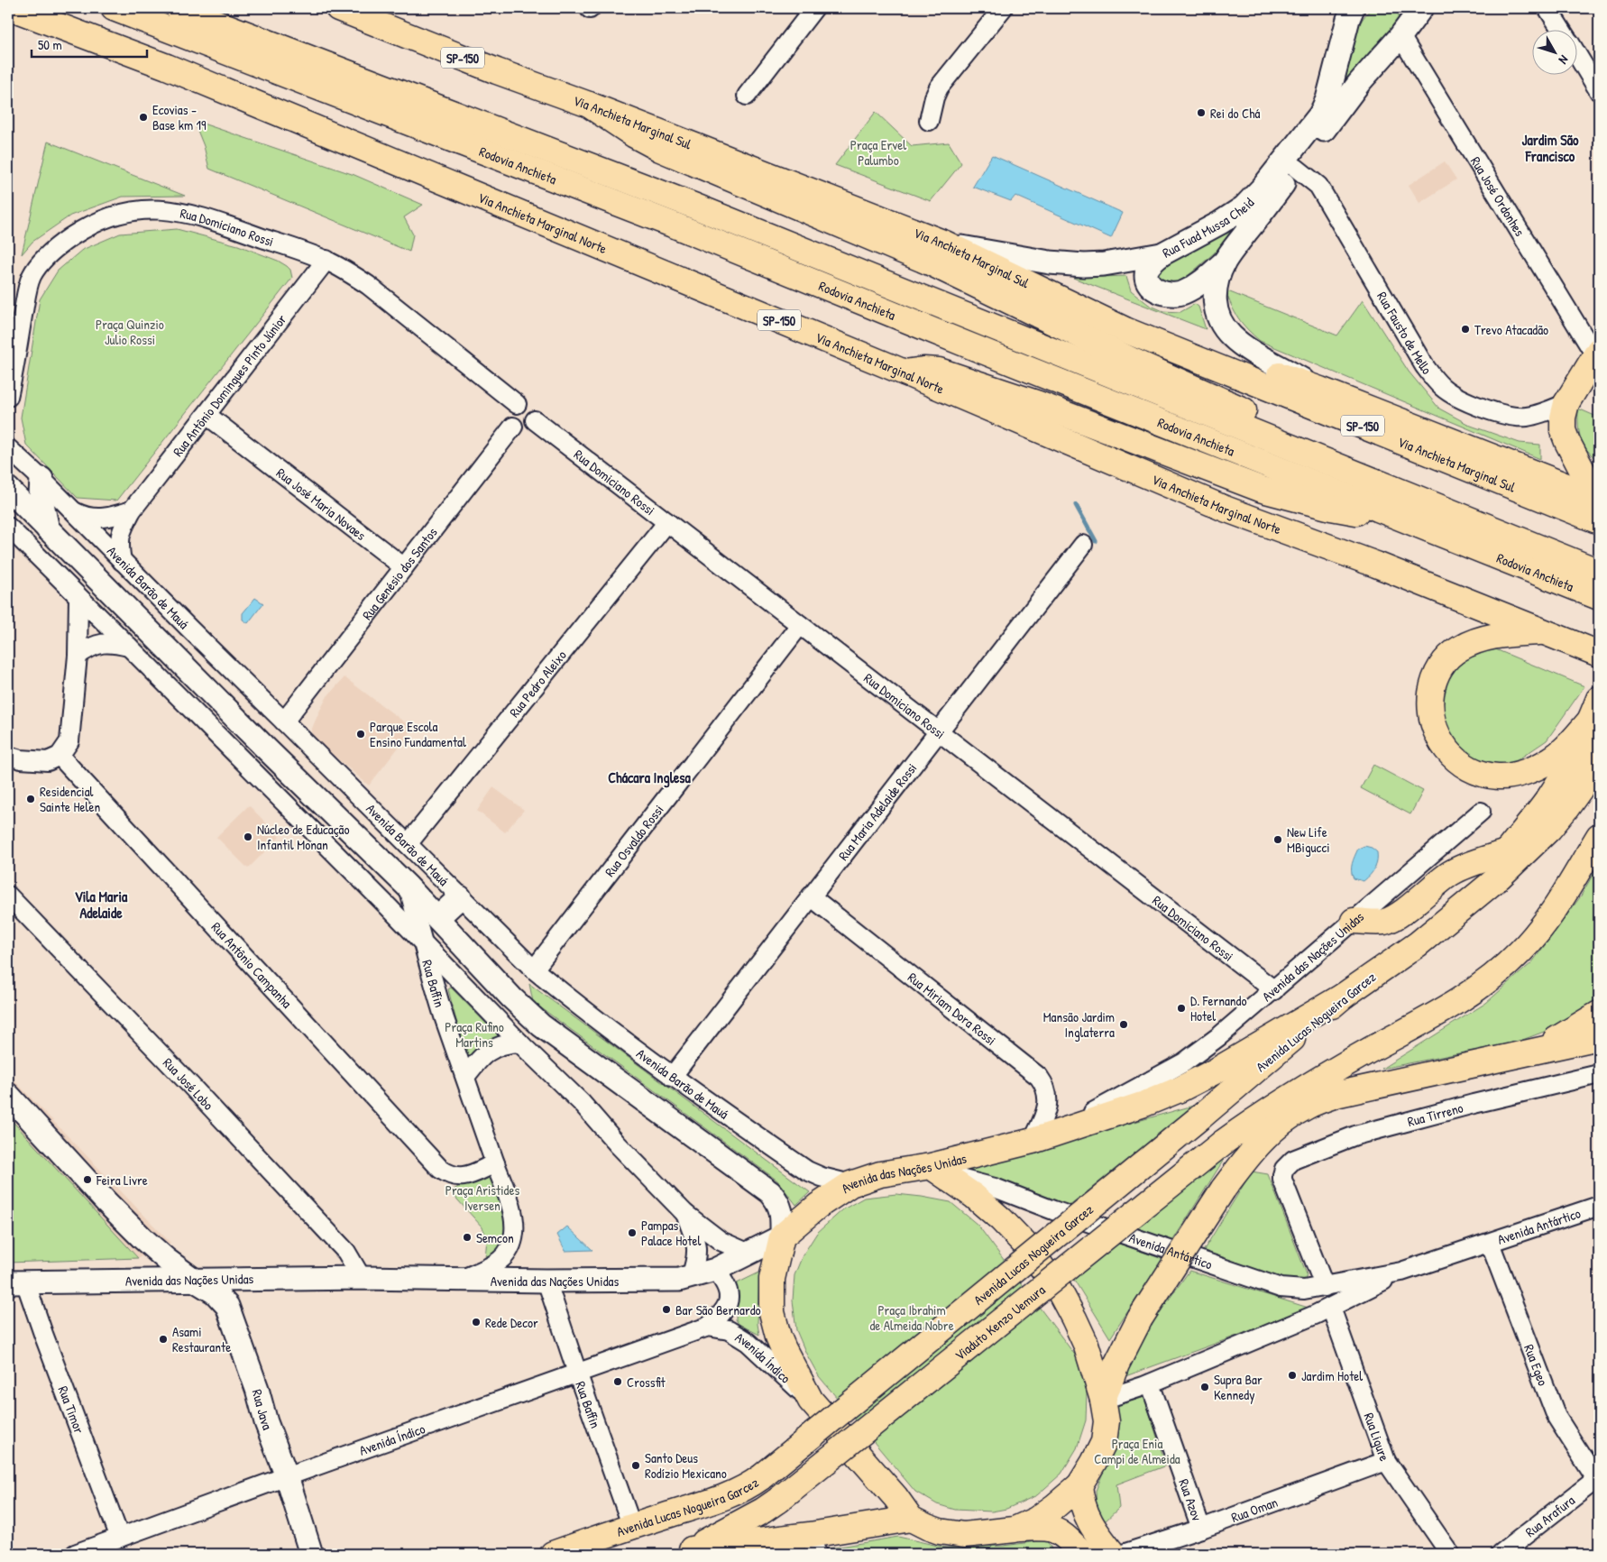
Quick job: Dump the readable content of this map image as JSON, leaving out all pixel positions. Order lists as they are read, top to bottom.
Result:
{
  "streets": {
    "main road": [
      "SP-150",
      "Via Anchieta Marginal Sul",
      "Rodovia Anchieta",
      "Via Anchieta Marginal Norte",
      "Avenida das Nações Unidas",
      "Avenida Lucas Nogueira Garcez",
      "Viaduto Kenzo Uemura"
    ],
    "street": [
      "Rua José Ordonhes",
      "Rua Fuad Mussa Cheid",
      "Rua Domiciano Rossi",
      "Rua Fausto de Mello",
      "Rua Antônio Domingues Pinto Júnior",
      "Rua José Maria Novaes",
      "Rua Genésio dos Santos",
      "Avenida Barão de Mauá",
      "Rua Pedro Aleixo",
      "Rua Maria Adelaide Rossi",
      "Rua Osvaldo Rossi",
      "Rua Antônio Campanha",
      "Rua Baffin",
      "Rua Miriam Dora Rossi",
      "Rua José Lobo",
      "Rua Tirreno",
      "Avenida Antártico",
      "Avenida Índico",
      "Rua Egeo",
      "Rua Timor",
      "Rua Java",
      "Rua Ligure",
      "Rua Azov",
      "Rua Oman",
      "Rua Arafura"
    ]
  },
  "crossings": [
    ["Via Anchieta Marginal Sul", "Rua Fuad Mussa Cheid"],
    ["Rua José Ordonhes", "Rua Fuad Mussa Cheid"],
    ["Rua Fuad Mussa Cheid", "Rua Fausto de Mello"],
    ["Rua Domiciano Rossi", "Rua Antônio Domingues Pinto Júnior"],
    ["Rua Domiciano Rossi", "Rua Genésio dos Santos"],
    ["Rua Domiciano Rossi", "Rua Pedro Aleixo"],
    ["Rua Domiciano Rossi", "Rua Maria Adelaide Rossi"],
    ["Rua Domiciano Rossi", "Rua Osvaldo Rossi"],
    ["Rua Domiciano Rossi", "Avenida das Nações Unidas"],
    ["Rua Antônio Domingues Pinto Júnior", "Rua José Maria Novaes"],
    ["Rua Antônio Domingues Pinto Júnior", "Avenida Barão de Mauá"],
    ["Rua José Maria Novaes", "Rua Genésio dos Santos"],
    ["Rua Genésio dos Santos", "Avenida Barão de Mauá"],
    ["Avenida Barão de Mauá", "Rua Pedro Aleixo"],
    ["Avenida Barão de Mauá", "Rua Maria Adelaide Rossi"],
    ["Avenida Barão de Mauá", "Rua Osvaldo Rossi"],
    ["Avenida Barão de Mauá", "Avenida das Nações Unidas"],
    ["Rua Maria Adelaide Rossi", "Rua Miriam Dora Rossi"],
    ["Avenida das Nações Unidas", "Rua Baffin"],
    ["Avenida das Nações Unidas", "Rua Miriam Dora Rossi"],
    ["Avenida das Nações Unidas", "Avenida Lucas Nogueira Garcez"],
    ["Avenida das Nações Unidas", "Rua José Lobo"],
    ["Avenida das Nações Unidas", "Avenida Antártico"],
    ["Avenida das Nações Unidas", "Avenida Índico"],
    ["Avenida das Nações Unidas", "Rua Timor"],
    ["Avenida das Nações Unidas", "Rua Java"],
    ["Rua Antônio Campanha", "Rua Baffin"],
    ["Rua Baffin", "Avenida Lucas Nogueira Garcez"],
    ["Rua Baffin", "Avenida Índico"],
    ["Rua Tirreno", "Avenida Antártico"],
    ["Avenida Antártico", "Rua Egeo"],
    ["Avenida Antártico", "Rua Ligure"],
    ["Avenida Índico", "Rua Timor"],
    ["Avenida Índico", "Rua Java"],
    ["Rua Egeo", "Rua Arafura"],
    ["Rua Ligure", "Rua Oman"],
    ["Rua Azov", "Rua Oman"]
  ],
  "districts": ["Jardim São Francisco", "Chácara Inglesa", "Vila Maria Adelaide"],
  "parks": [
    "Praça Ervel Palumbo",
    "Praça Quinzio Julio Rossi",
    "Praça Rufino Martins",
    "Praça Aristides Iversen",
    "Praça Ibrahim de Almeida Nobre",
    "Praça Enia Campi de Almeida"
  ],
  "places": [
    "Rei do Chá",
    "Ecovias - Base km 19",
    "Trevo Atacadão",
    "Parque Escola Ensino Fundamental",
    "Residencial Sainte Helen",
    "Núcleo de Educação Infantil Monan",
    "New Life MBigucci",
    "D. Fernando Hotel",
    "Mansão Jardim Inglaterra",
    "Feira Livre",
    "Pampas Palace Hotel",
    "Semcon",
    "Bar São Bernardo",
    "Rede Decor",
    "Asami Restaurante",
    "Jardim Hotel",
    "Crossfit",
    "Supra Bar Kennedy",
    "Santo Deus Rodízio Mexicano"
  ],
  "scale_bar": "50 m",
  "north": "bottom right"
}
